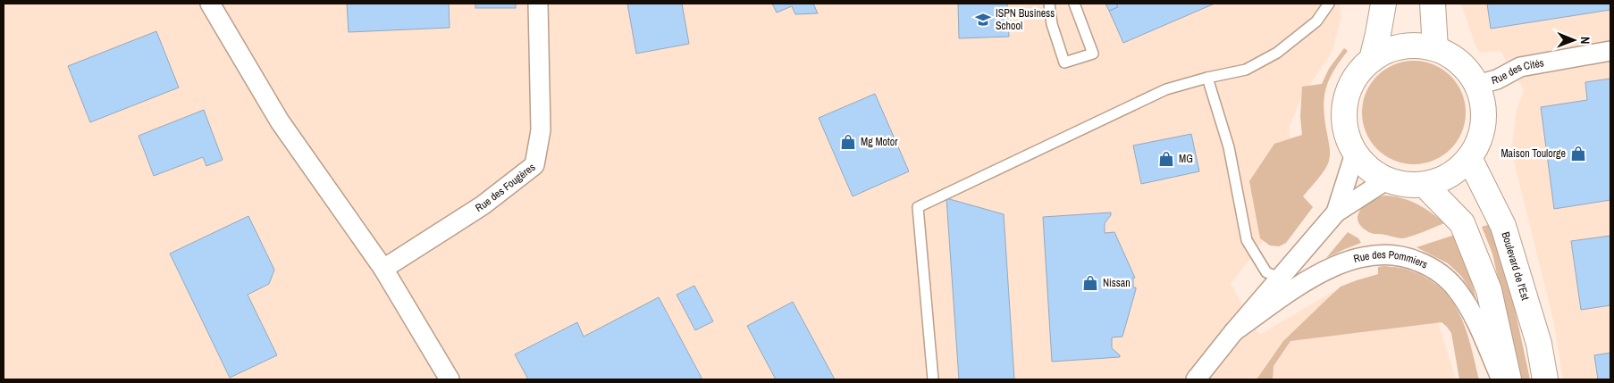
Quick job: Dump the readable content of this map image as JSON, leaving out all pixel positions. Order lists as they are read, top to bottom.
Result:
{
  "streets": {
    "main road": ["Boulevard de l'Est"],
    "street": ["Rue des Cités", "Rue des Fougères", "Rue des Pommiers"]
  },
  "crossings": [
    ["Rue des Cités", "Rue des Pommiers"],
    ["Rue des Cités", "Boulevard de l'Est"],
    ["Rue des Pommiers", "Boulevard de l'Est"]
  ],
  "places": {
    "school or university": ["ISPN Business School"],
    "shop": [
      "Mg Motor",
      "Maison Toulorge",
      "MG",
      "Nissan"
    ]
  },
  "north": "right"
}
